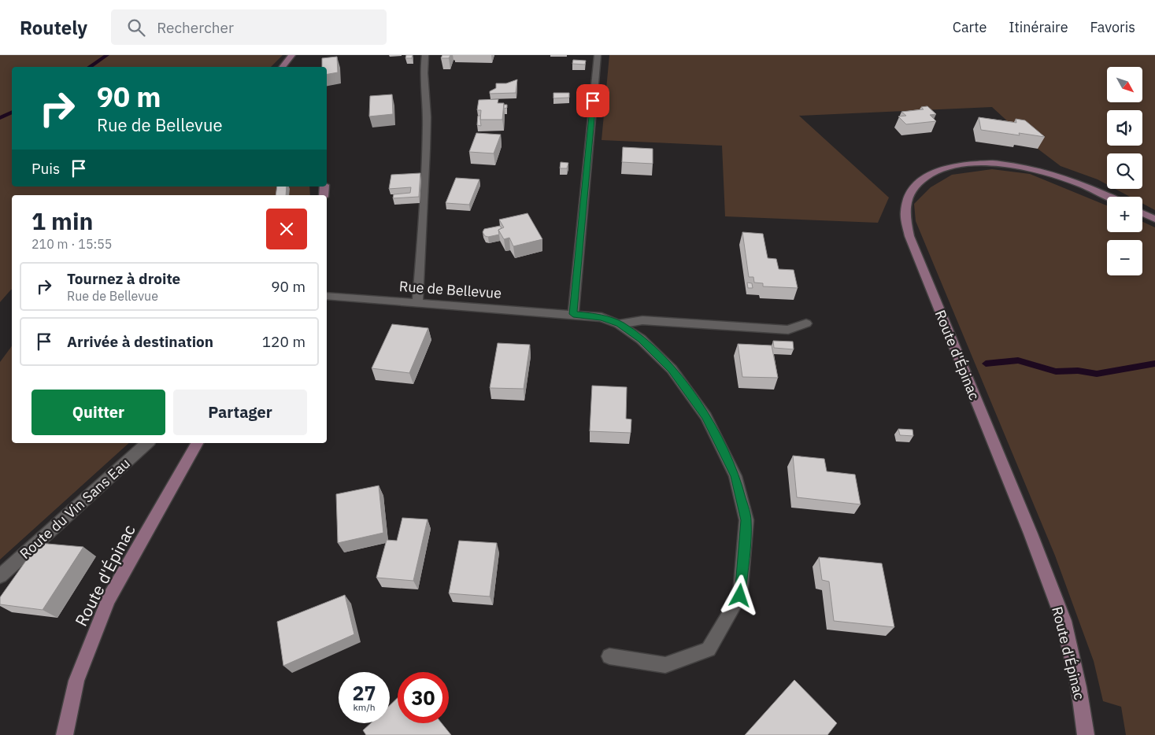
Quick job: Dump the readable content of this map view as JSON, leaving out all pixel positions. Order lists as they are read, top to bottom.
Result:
{
  "streets": {
    "main road": ["Route d'Épinac"],
    "street": ["Rue de Bellevue", "Route du Vin Sans Eau"]
  },
  "north": "bottom right",
  "page": {
    "header": "Routely",
    "search": "Rechercher",
    "nav": ["Carte", "Itinéraire", "Favoris"],
    "map_buttons": ["+", "−"],
    "turn": ["90 m", "Rue de Bellevue"],
    "then": "Puis",
    "heading": ["1 min", "210 m · 15:55"],
    "list": [
      {
        "name": "Tournez à droite",
        "note": "Rue de Bellevue",
        "value": "90 m"
      },
      {
        "name": "Arrivée à destination",
        "value": "120 m"
      }
    ],
    "buttons": ["Quitter", "Partager"],
    "speed": "27 km/h",
    "limit": "30"
  }
}
